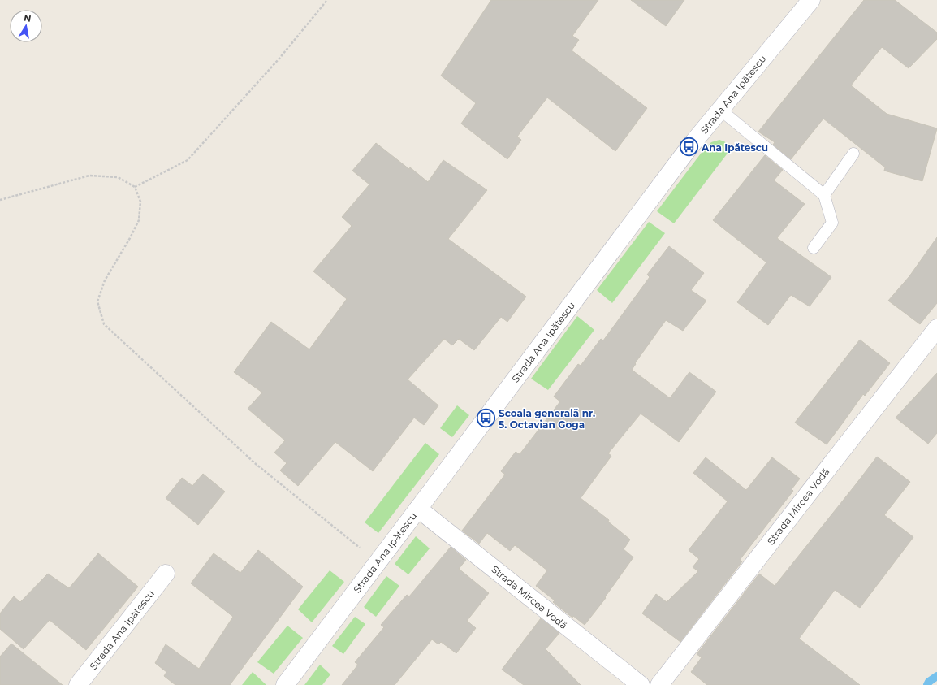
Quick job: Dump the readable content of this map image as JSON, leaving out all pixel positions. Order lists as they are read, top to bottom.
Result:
{
  "streets": {
    "street": ["Strada Ana Ipătescu", "Strada Mircea Vodă"]
  },
  "crossings": [
    ["Strada Ana Ipătescu", "Strada Mircea Vodă"]
  ],
  "places": {
    "bus stop": ["Ana Ipătescu", "Scoala generală nr. 5. Octavian Goga"]
  },
  "north": "top"
}
